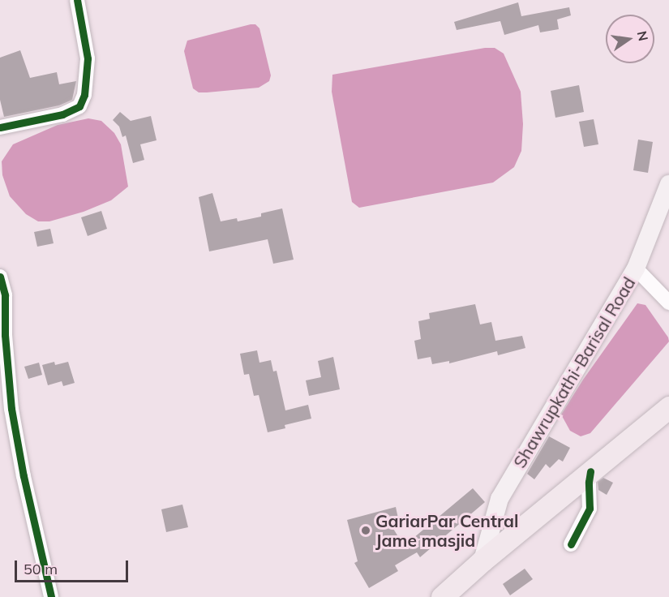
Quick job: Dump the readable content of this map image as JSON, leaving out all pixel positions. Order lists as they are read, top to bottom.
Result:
{
  "streets": {
    "main road": ["Shawrupkathi-Barisal Road"]
  },
  "places": ["GariarPar Central Jame masjid"],
  "scale_bar": "50 m",
  "north": "right"
}
